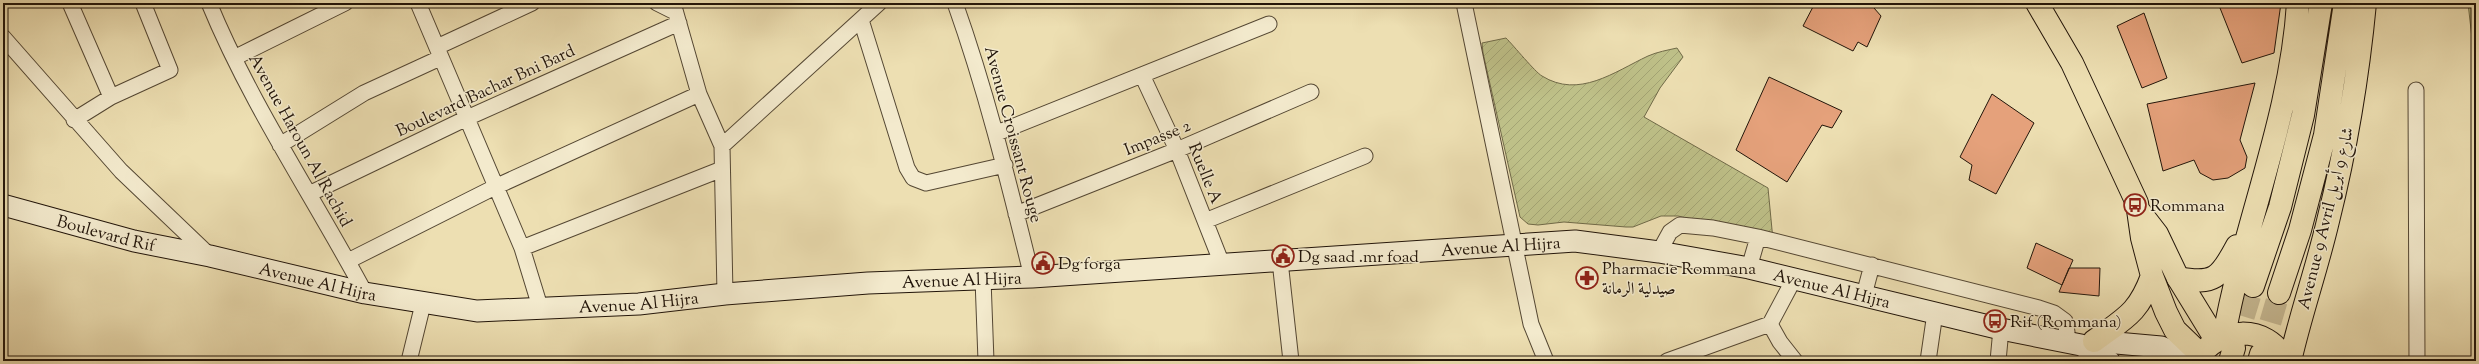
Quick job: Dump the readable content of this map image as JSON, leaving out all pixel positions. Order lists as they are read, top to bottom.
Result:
{
  "streets": {
    "main road": ["Avenue 9 Avril شارع 9 أبريل"],
    "street": [
      "Boulevard Bachar Bni Bard",
      "Avenue Croissant Rouge",
      "Impasse 2",
      "Avenue Haroun Al Rachid",
      "Ruelle A",
      "Boulevard Rif",
      "Avenue Al Hijra"
    ]
  },
  "crossings": [
    ["Boulevard Bachar Bni Bard", "Avenue Haroun Al Rachid"],
    ["Avenue Croissant Rouge", "Impasse 2"],
    ["Avenue Croissant Rouge", "Avenue Al Hijra"],
    ["Impasse 2", "Ruelle A"],
    ["Avenue Haroun Al Rachid", "Avenue Al Hijra"],
    ["Ruelle A", "Avenue Al Hijra"],
    ["Boulevard Rif", "Avenue Al Hijra"]
  ],
  "places": {
    "bus stop": ["Rommana", "Rif (Rommana)"],
    "public building": ["Dg saad .mr foad", "Dg forga"],
    "pharmacy": ["Pharmacie Rommana صيدلية الرمانة"]
  }
}
